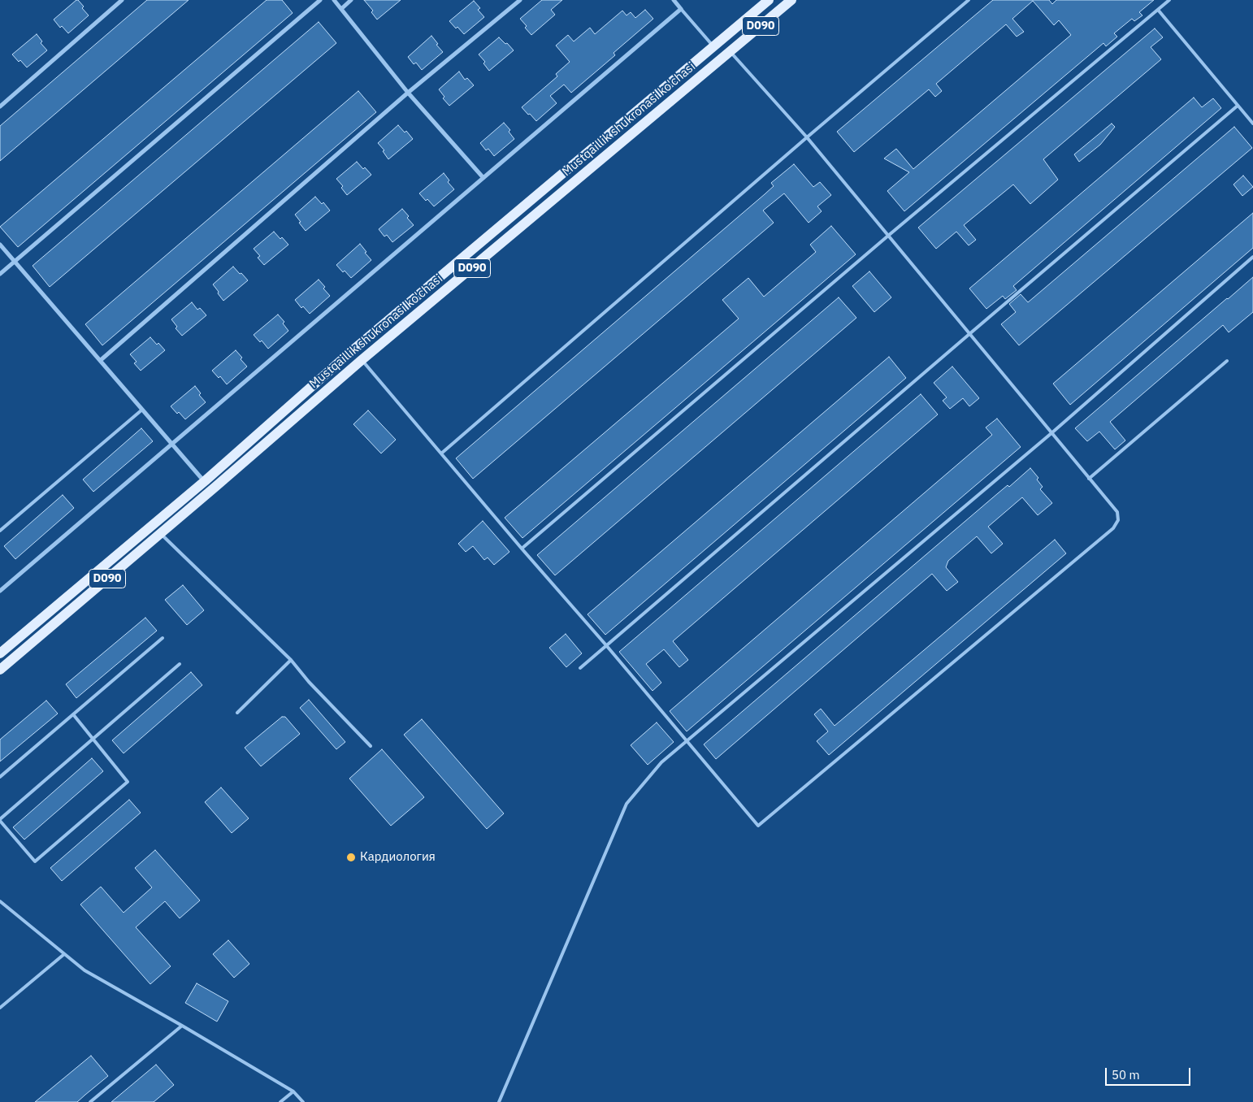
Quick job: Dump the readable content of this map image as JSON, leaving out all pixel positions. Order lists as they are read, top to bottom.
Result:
{
  "streets": {
    "main road": ["D090", "Mustqaillik shukronasi ko'chasi"]
  },
  "crossings": [
    ["D090", "Mustqaillik shukronasi ko'chasi"]
  ],
  "places": ["Кардиология"],
  "scale_bar": "50 m"
}
